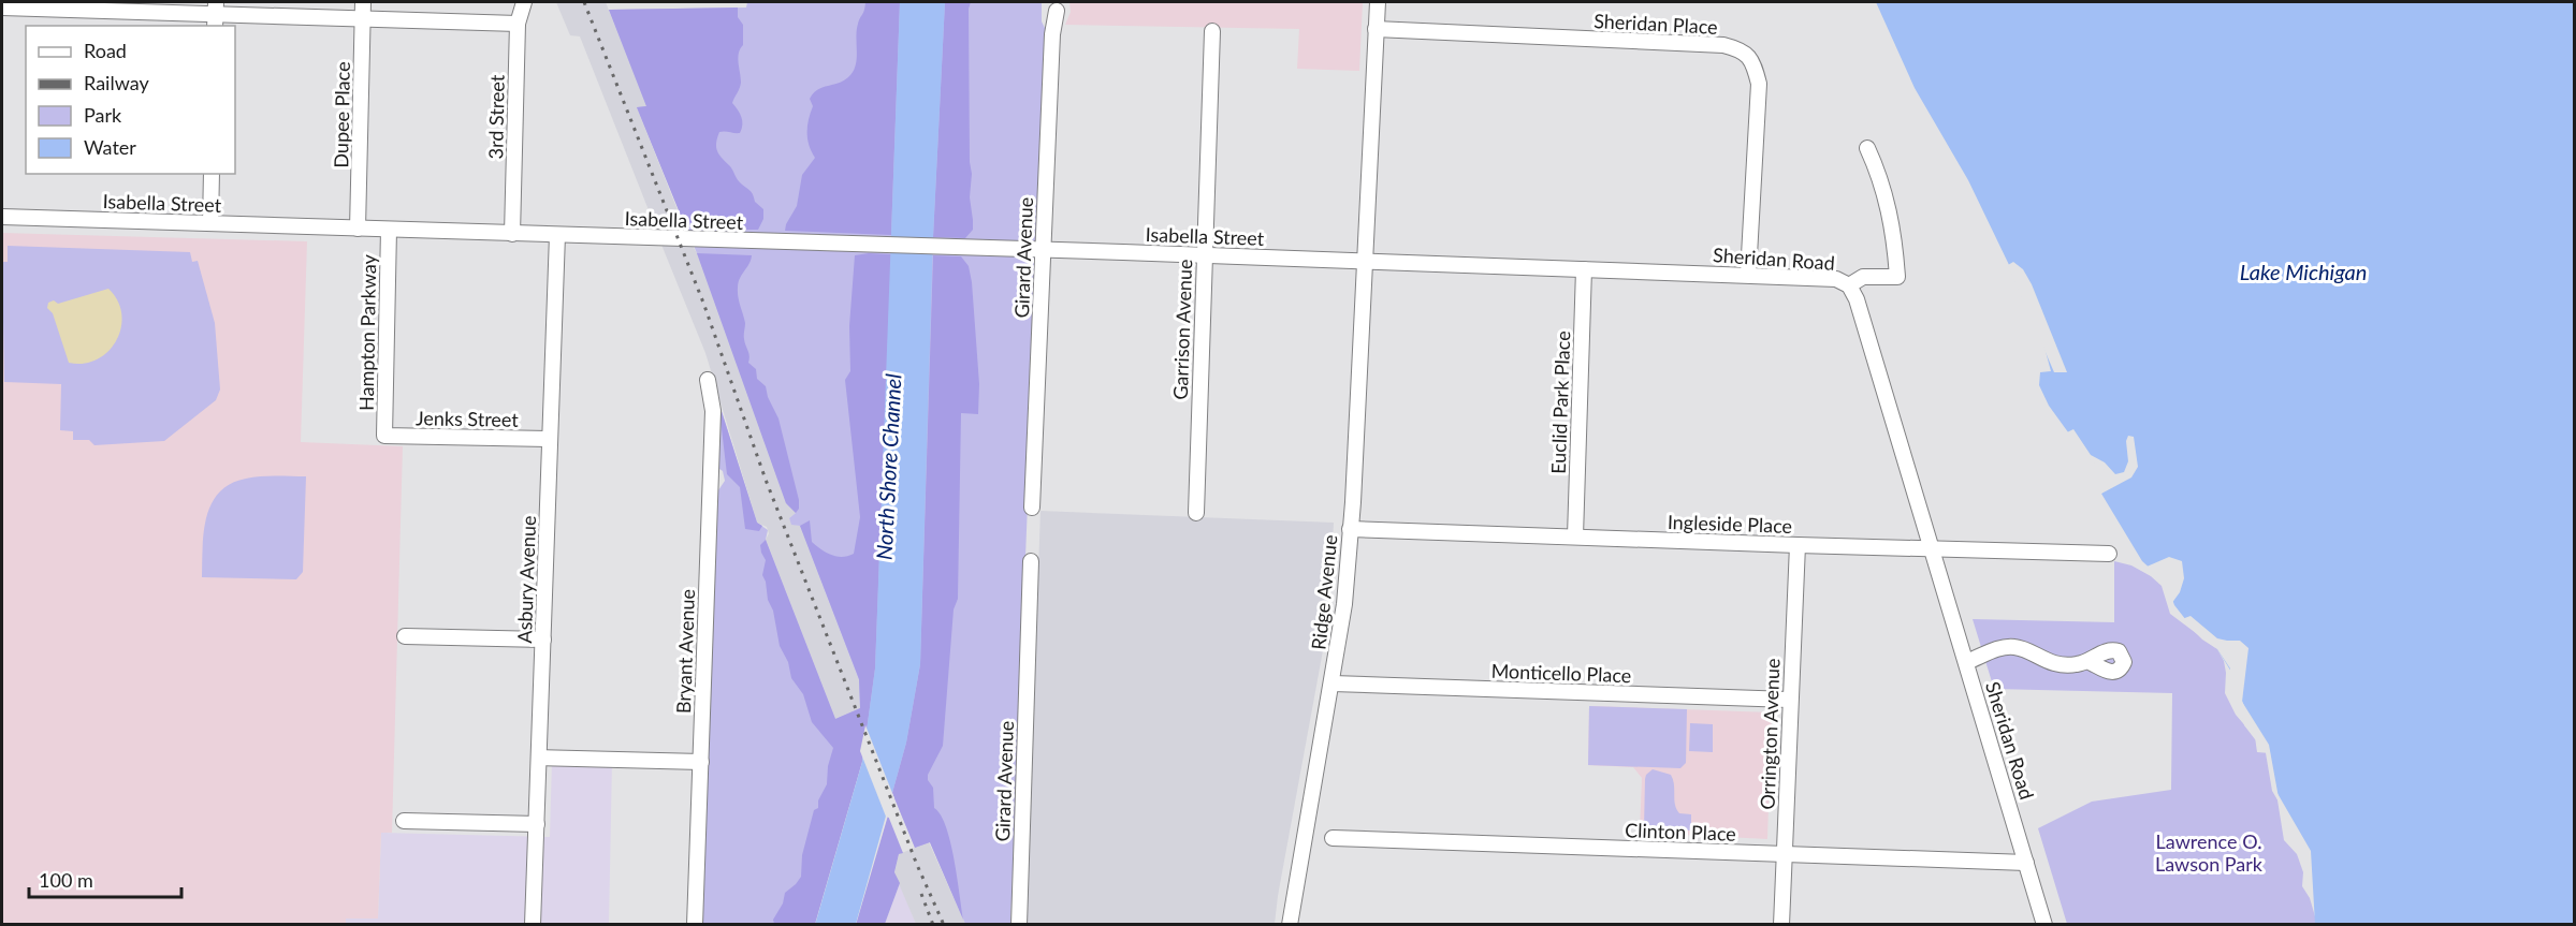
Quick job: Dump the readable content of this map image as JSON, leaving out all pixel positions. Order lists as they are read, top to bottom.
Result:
{
  "streets": {
    "street": [
      "Sheridan Place",
      "Dupee Place",
      "3rd Street",
      "Isabella Street",
      "Girard Avenue",
      "Sheridan Road",
      "Garrison Avenue",
      "Hampton Parkway",
      "Euclid Park Place",
      "Jenks Street",
      "Ingleside Place",
      "Asbury Avenue",
      "Ridge Avenue",
      "Bryant Avenue",
      "Monticello Place",
      "Orrington Avenue",
      "Clinton Place"
    ]
  },
  "crossings": [
    ["Sheridan Place", "Sheridan Road"],
    ["Dupee Place", "Isabella Street"],
    ["3rd Street", "Isabella Street"],
    ["Isabella Street", "Girard Avenue"],
    ["Isabella Street", "Sheridan Road"],
    ["Isabella Street", "Garrison Avenue"],
    ["Isabella Street", "Hampton Parkway"],
    ["Isabella Street", "Asbury Avenue"],
    ["Isabella Street", "Ridge Avenue"],
    ["Sheridan Road", "Euclid Park Place"],
    ["Sheridan Road", "Ingleside Place"],
    ["Sheridan Road", "Ridge Avenue"],
    ["Sheridan Road", "Clinton Place"],
    ["Hampton Parkway", "Jenks Street"],
    ["Euclid Park Place", "Ingleside Place"],
    ["Jenks Street", "Asbury Avenue"],
    ["Ingleside Place", "Ridge Avenue"],
    ["Ingleside Place", "Orrington Avenue"],
    ["Ridge Avenue", "Monticello Place"],
    ["Monticello Place", "Orrington Avenue"],
    ["Orrington Avenue", "Clinton Place"]
  ],
  "water": ["Lake Michigan", "North Shore Channel"],
  "parks": ["Lawrence O. Lawson Park"],
  "legend": [
    "Road",
    "Railway",
    "Park",
    "Water"
  ],
  "scale_bar": "100 m"
}
